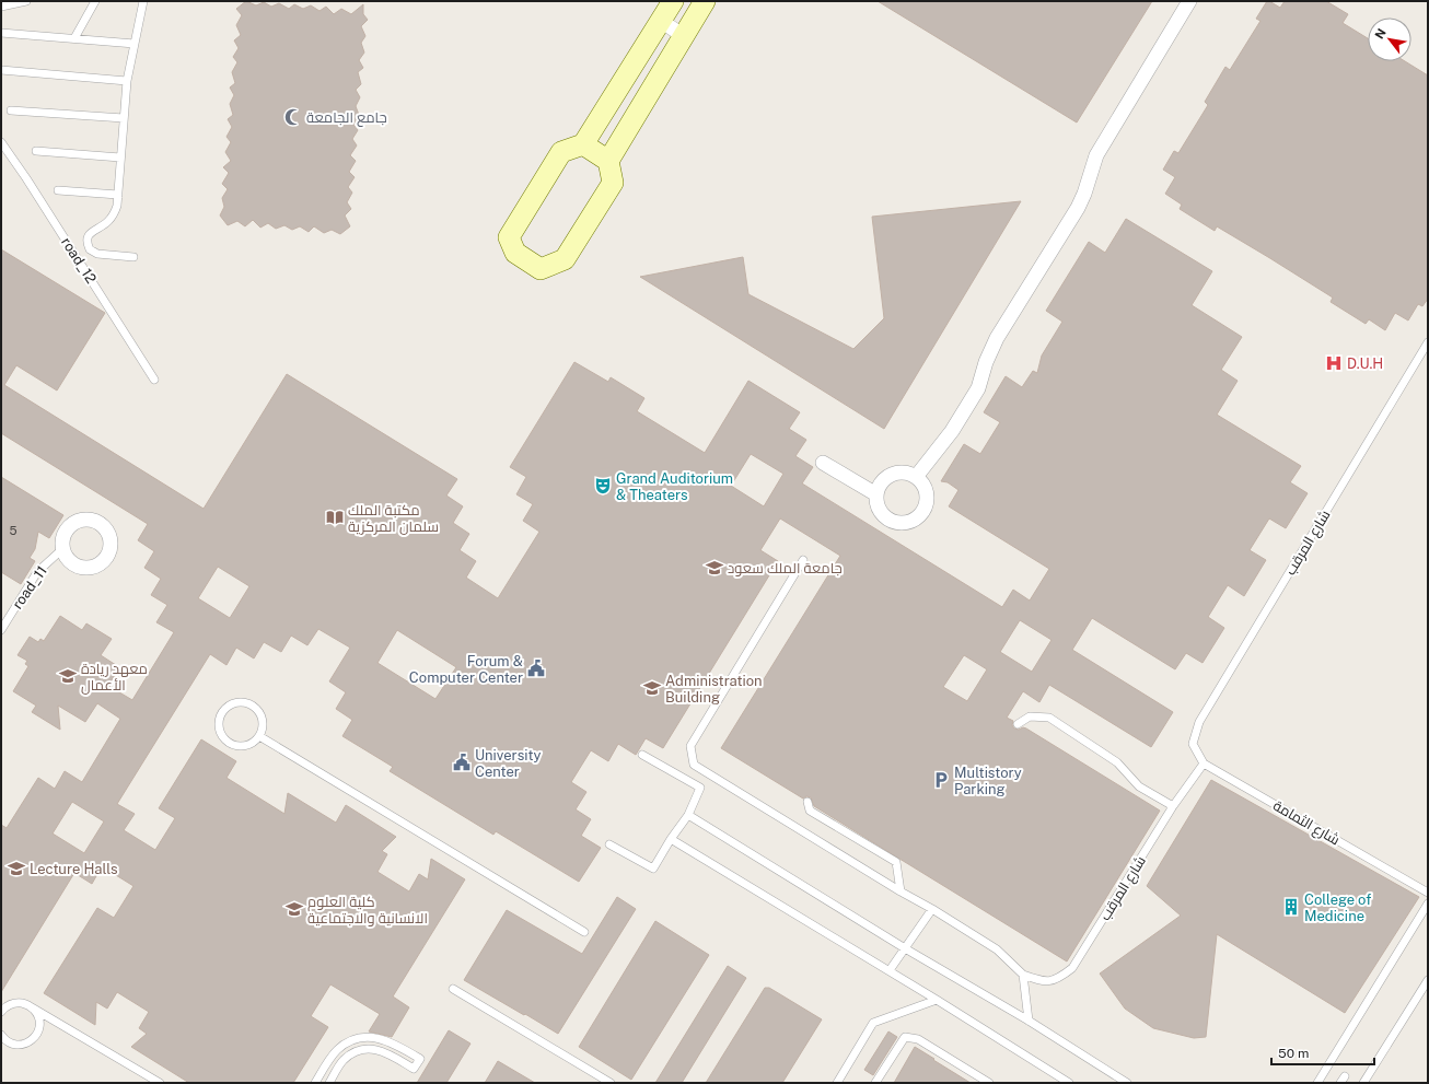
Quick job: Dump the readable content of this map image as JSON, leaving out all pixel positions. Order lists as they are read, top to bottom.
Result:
{
  "streets": {
    "lane": [
      "road_12",
      "شارع المرقب",
      "road_11",
      "شارع الثمامة"
    ]
  },
  "crossings": [
    ["شارع المرقب", "شارع الثمامة"]
  ],
  "places": {
    "mosque": ["جامع الجامعة"],
    "hospital": ["D.U.H"],
    "theatre": ["Grand Auditorium & Theaters"],
    "library": ["مكتبة الملك سلمان المركزية"],
    "school or university": [
      "جامعة الملك سعود",
      "معهد ريادة الأعمال",
      "Administration Building",
      "Lecture Halls",
      "كلية العلوم الانسانية والاجتماعية"
    ],
    "public building": ["Forum & Computer Center", "University Center"],
    "parking": ["Multistory Parking"],
    "building": ["College of Medicine"]
  },
  "house_numbers": ["5"],
  "scale_bar": "50 m",
  "north": "top left"
}
